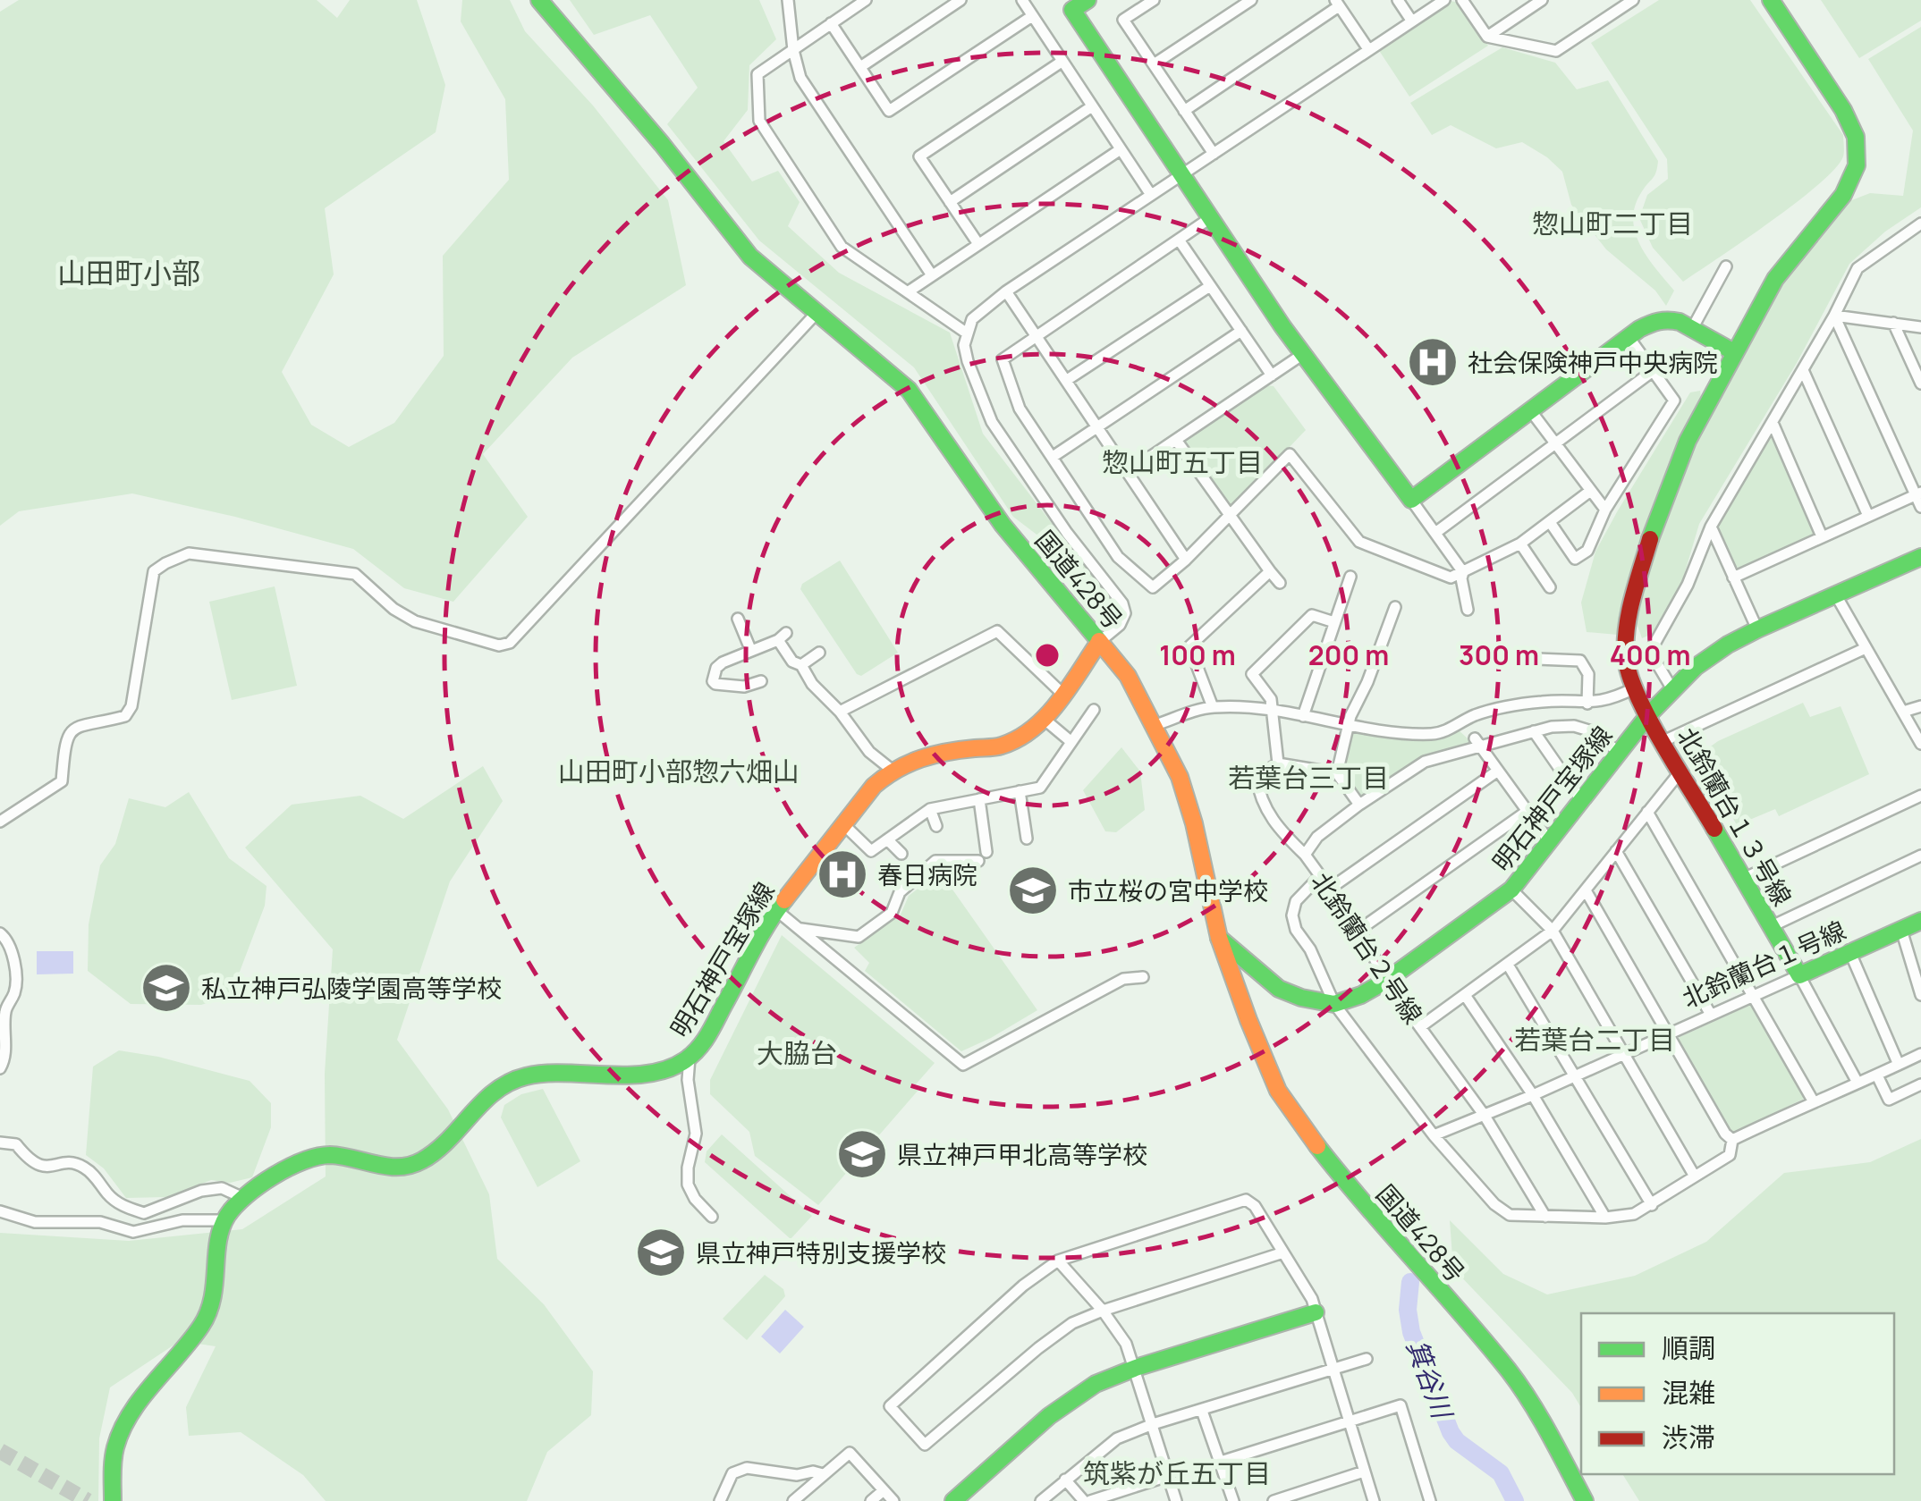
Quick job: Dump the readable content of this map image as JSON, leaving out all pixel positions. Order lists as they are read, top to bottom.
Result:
{
  "streets": {
    "main road": [
      "国道428号",
      "明石神戸宝塚線",
      "北鈴蘭台１３号線",
      "北鈴蘭台１号線"
    ],
    "street": ["北鈴蘭台２号線"]
  },
  "crossings": [
    ["国道428号", "明石神戸宝塚線"],
    ["明石神戸宝塚線", "北鈴蘭台１３号線"],
    ["明石神戸宝塚線", "北鈴蘭台２号線"],
    ["北鈴蘭台１３号線", "北鈴蘭台１号線"],
    ["北鈴蘭台２号線", "北鈴蘭台１号線"]
  ],
  "districts": [
    "惣山町二丁目",
    "山田町小部",
    "惣山町五丁目",
    "山田町小部惣六畑山",
    "若葉台三丁目",
    "若葉台二丁目",
    "大脇台",
    "筑紫が丘五丁目"
  ],
  "water": ["箕谷川"],
  "places": {
    "hospital": ["社会保険神戸中央病院", "春日病院"],
    "school or university": [
      "市立桜の宮中学校",
      "私立神戸弘陵学園高等学校",
      "県立神戸甲北高等学校",
      "県立神戸特別支援学校"
    ]
  },
  "legend": ["順調", "混雑", "渋滞"],
  "rings": [
    "100 m",
    "200 m",
    "300 m",
    "400 m"
  ]
}
